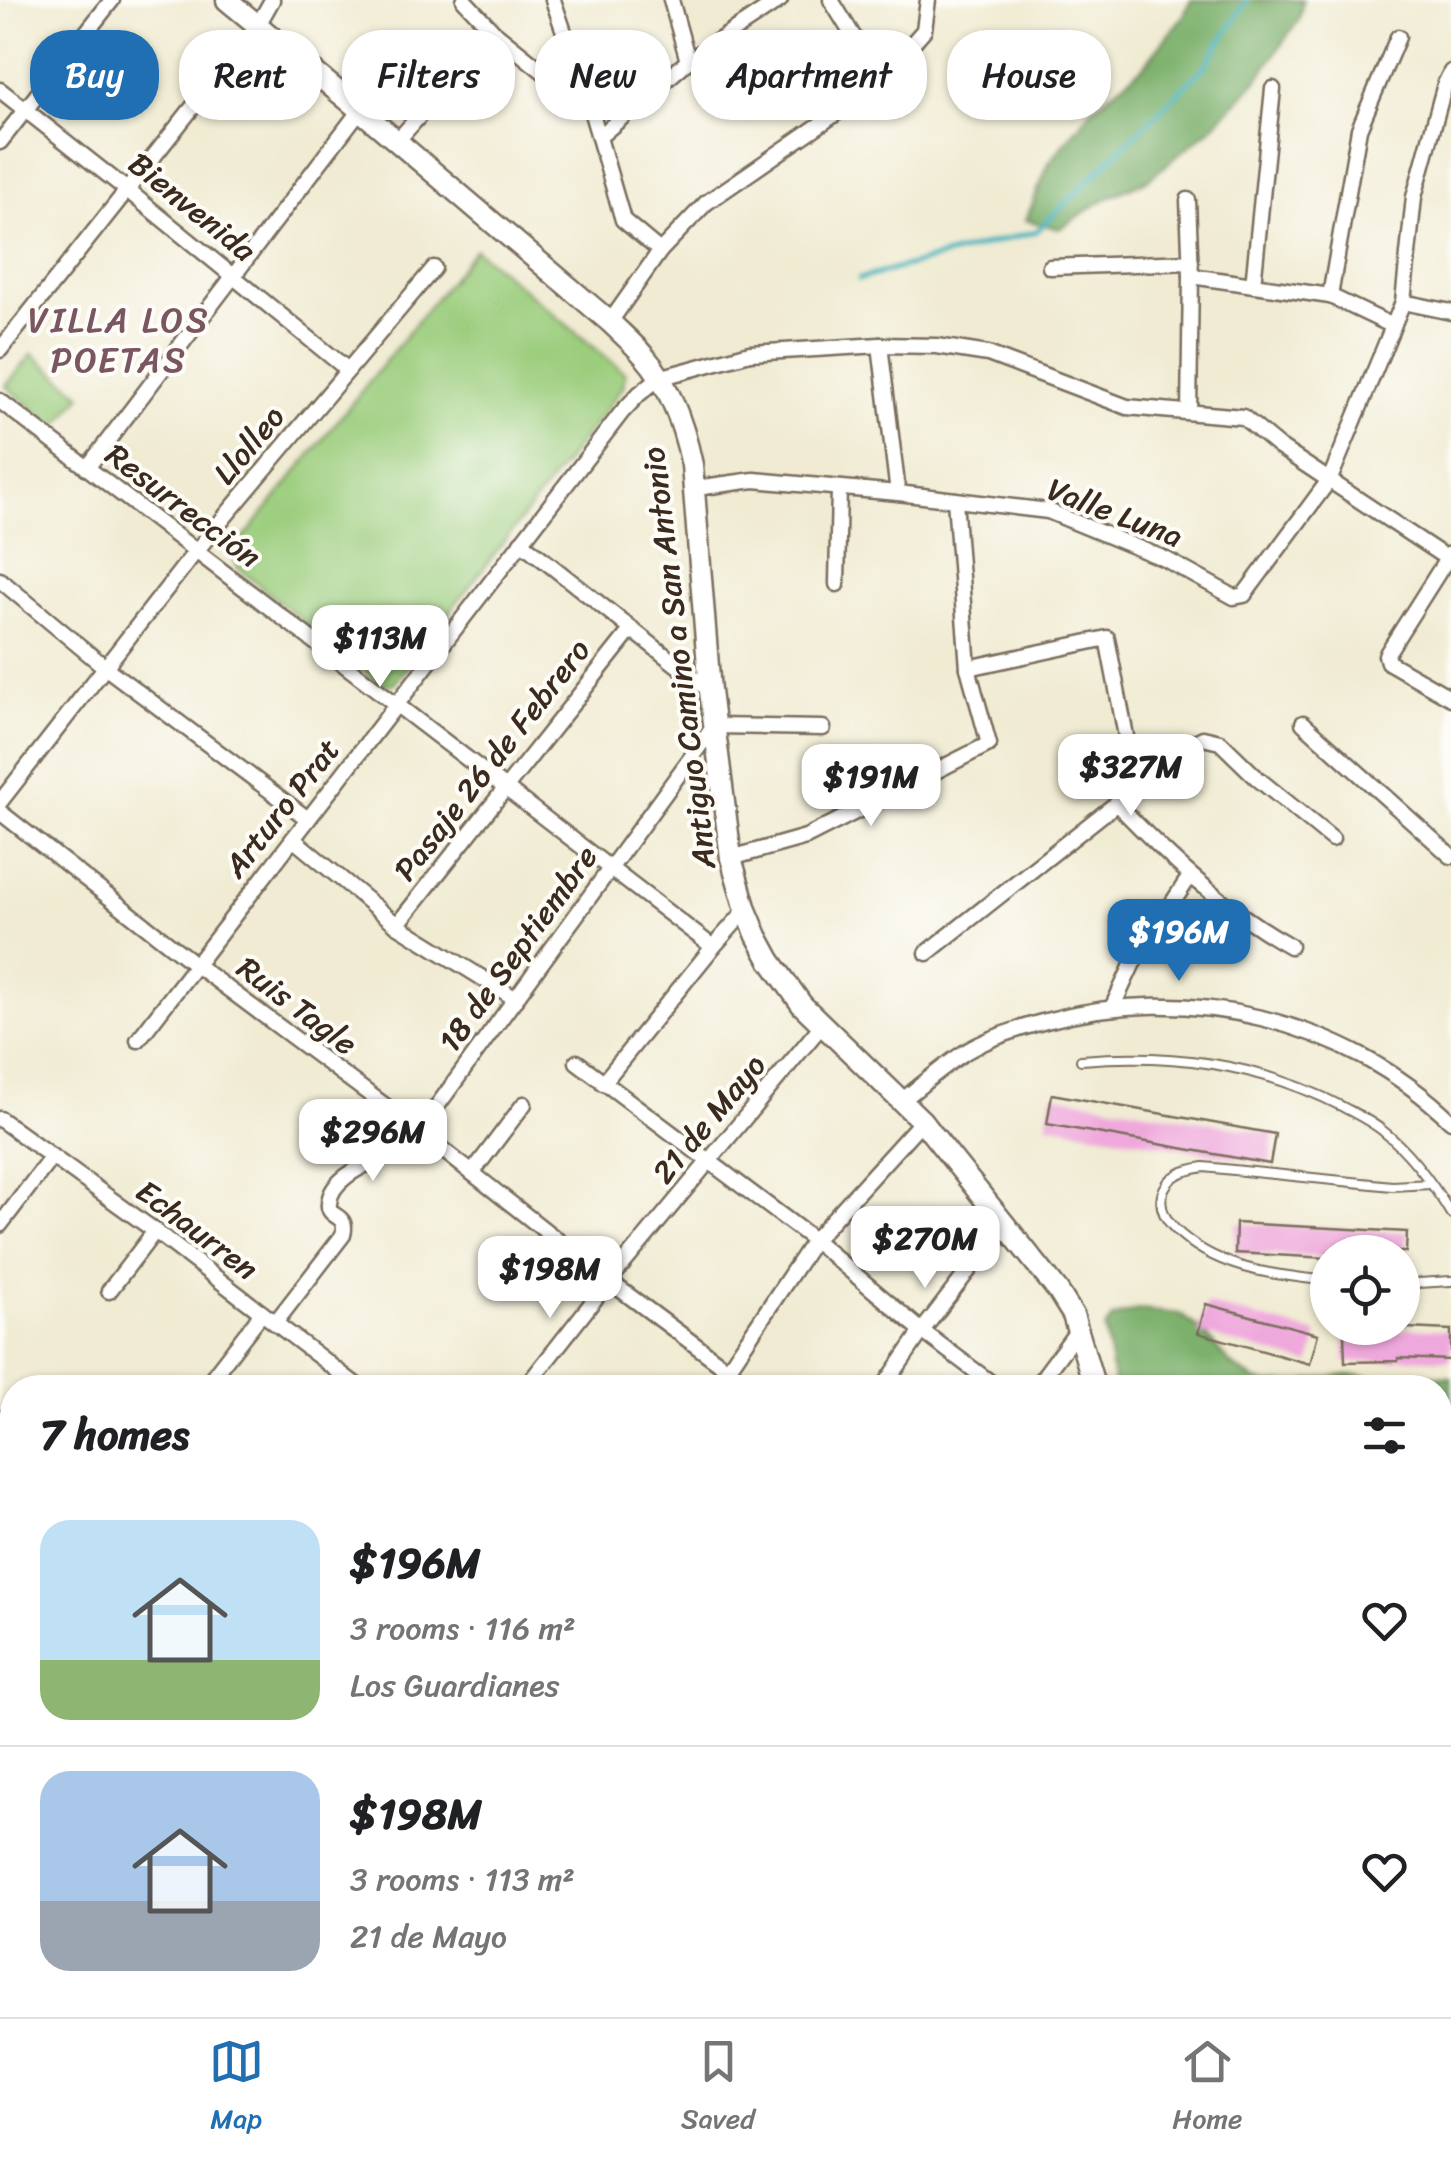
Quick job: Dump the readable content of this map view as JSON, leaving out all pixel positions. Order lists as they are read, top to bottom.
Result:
{
  "streets": {
    "street": [
      "Bienvenida",
      "Llolleo",
      "Resurrección",
      "Valle Luna",
      "Antiguo Camino a San Antonio",
      "Pasaje 26 de Febrero",
      "Arturo Prat",
      "18 de Septiembre",
      "Ruis Tagle",
      "21 de Mayo",
      "Echaurren"
    ]
  },
  "crossings": [
    ["Bienvenida", "Llolleo"],
    ["Llolleo", "Resurrección"],
    ["Resurrección", "Pasaje 26 de Febrero"],
    ["Resurrección", "Arturo Prat"],
    ["Resurrección", "18 de Septiembre"],
    ["Valle Luna", "Antiguo Camino a San Antonio"],
    ["Antiguo Camino a San Antonio", "Arturo Prat"],
    ["Antiguo Camino a San Antonio", "18 de Septiembre"],
    ["Antiguo Camino a San Antonio", "21 de Mayo"],
    ["Arturo Prat", "Ruis Tagle"],
    ["18 de Septiembre", "Ruis Tagle"],
    ["18 de Septiembre", "Echaurren"],
    ["Ruis Tagle", "21 de Mayo"]
  ],
  "districts": ["VILLA LOS POETAS"],
  "page": {
    "chip": [
      "Buy",
      "Rent",
      "Filters",
      "New",
      "Apartment",
      "House"
    ],
    "price": [
      "$113M",
      "$327M",
      "$191M",
      "$196M",
      "$296M",
      "$270M",
      "$198M"
    ],
    "heading": "7 homes",
    "list": [
      {
        "name": "$196M",
        "note": "3 rooms · 116 m² · Los Guardianes"
      },
      {
        "name": "$198M",
        "note": "3 rooms · 113 m² · 21 de Mayo"
      }
    ],
    "tabs": ["Map", "Saved", "Home"]
  }
}
